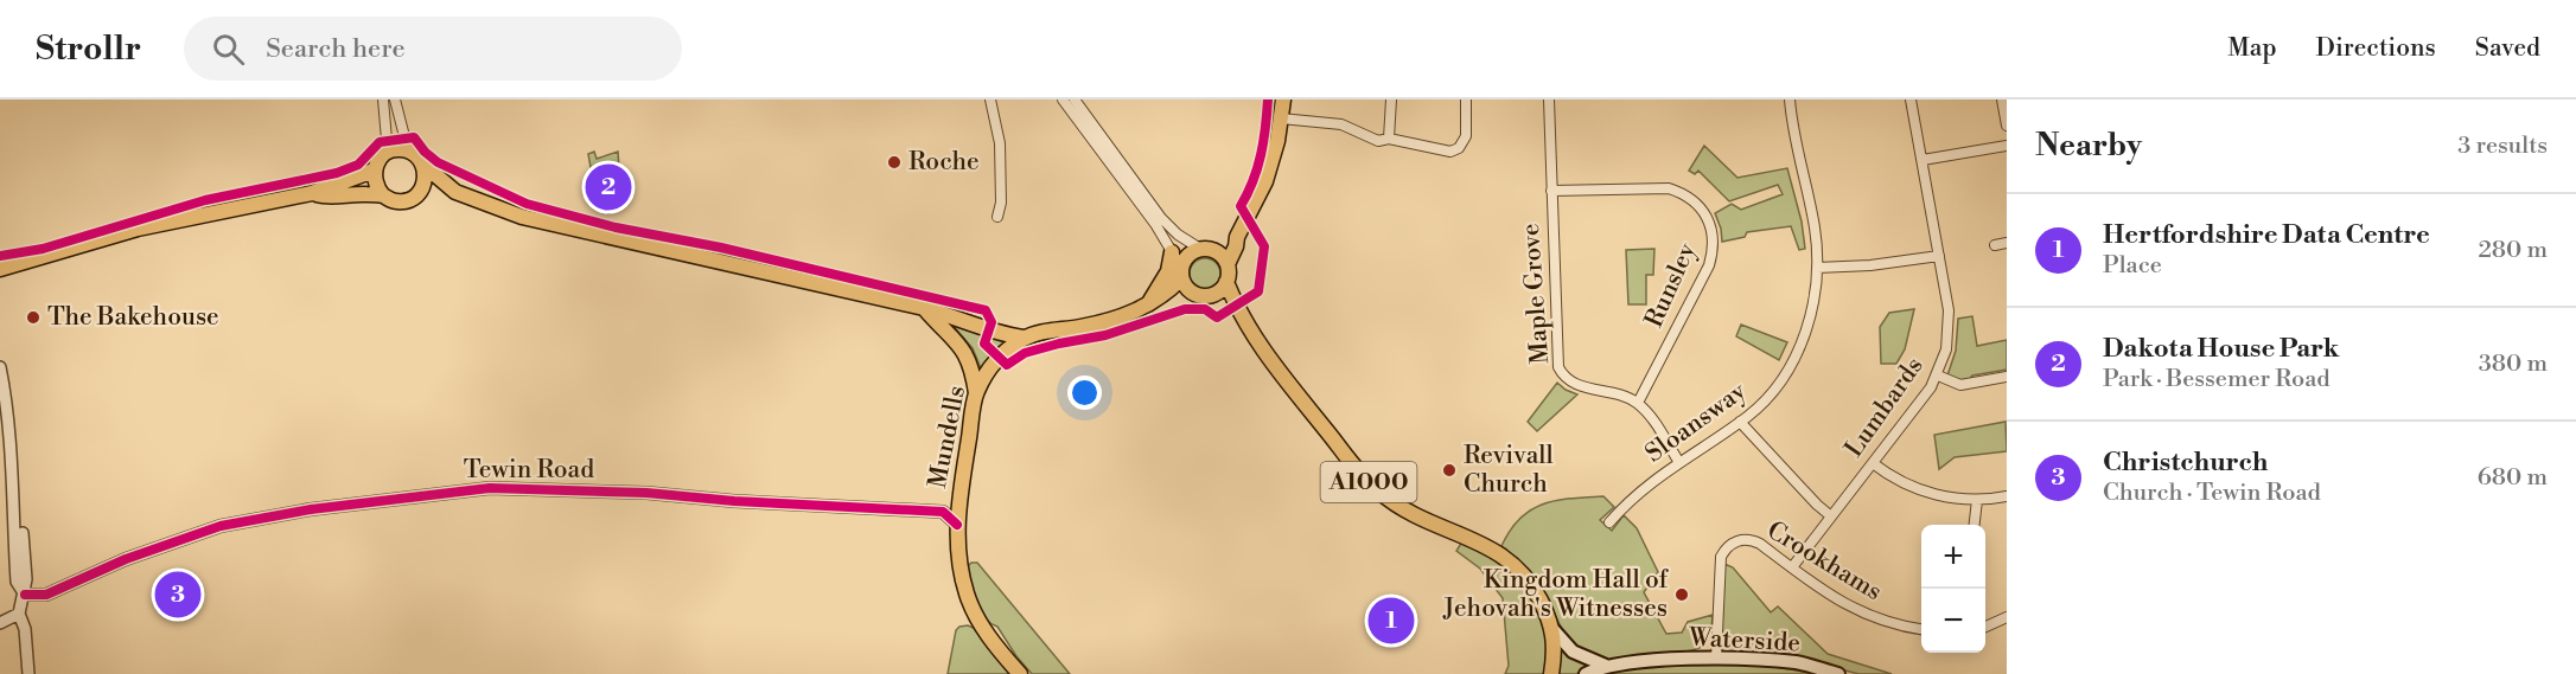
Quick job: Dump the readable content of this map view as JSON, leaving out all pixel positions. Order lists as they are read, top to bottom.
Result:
{
  "streets": {
    "main road": ["Mundells", "A1000", "Waterside"],
    "street": [
      "Runsley",
      "Maple Grove",
      "Lumbards",
      "Sloansway",
      "Tewin Road",
      "Crookhams"
    ]
  },
  "crossings": [
    ["Runsley", "Maple Grove"],
    ["Lumbards", "Crookhams"],
    ["Mundells", "A1000"],
    ["A1000", "Waterside"],
    ["Crookhams", "Waterside"]
  ],
  "places": [
    "Roche",
    "The Bakehouse",
    "Revivall Church",
    "Kingdom Hall of Jehovah's Witnesses"
  ],
  "page": {
    "header": "Strollr",
    "search": "Search here",
    "nav": ["Map", "Directions", "Saved"],
    "heading": ["Nearby", "3 results"],
    "pins": ["2", "3", "1"],
    "list": [
      {
        "mark": "1",
        "name": "Hertfordshire Data Centre",
        "note": "Place",
        "value": "280 m"
      },
      {
        "mark": "2",
        "name": "Dakota House Park",
        "note": "Park · Bessemer Road",
        "value": "380 m"
      },
      {
        "mark": "3",
        "name": "Christchurch",
        "note": "Church · Tewin Road",
        "value": "680 m"
      }
    ],
    "map_buttons": ["+", "−"]
  }
}
